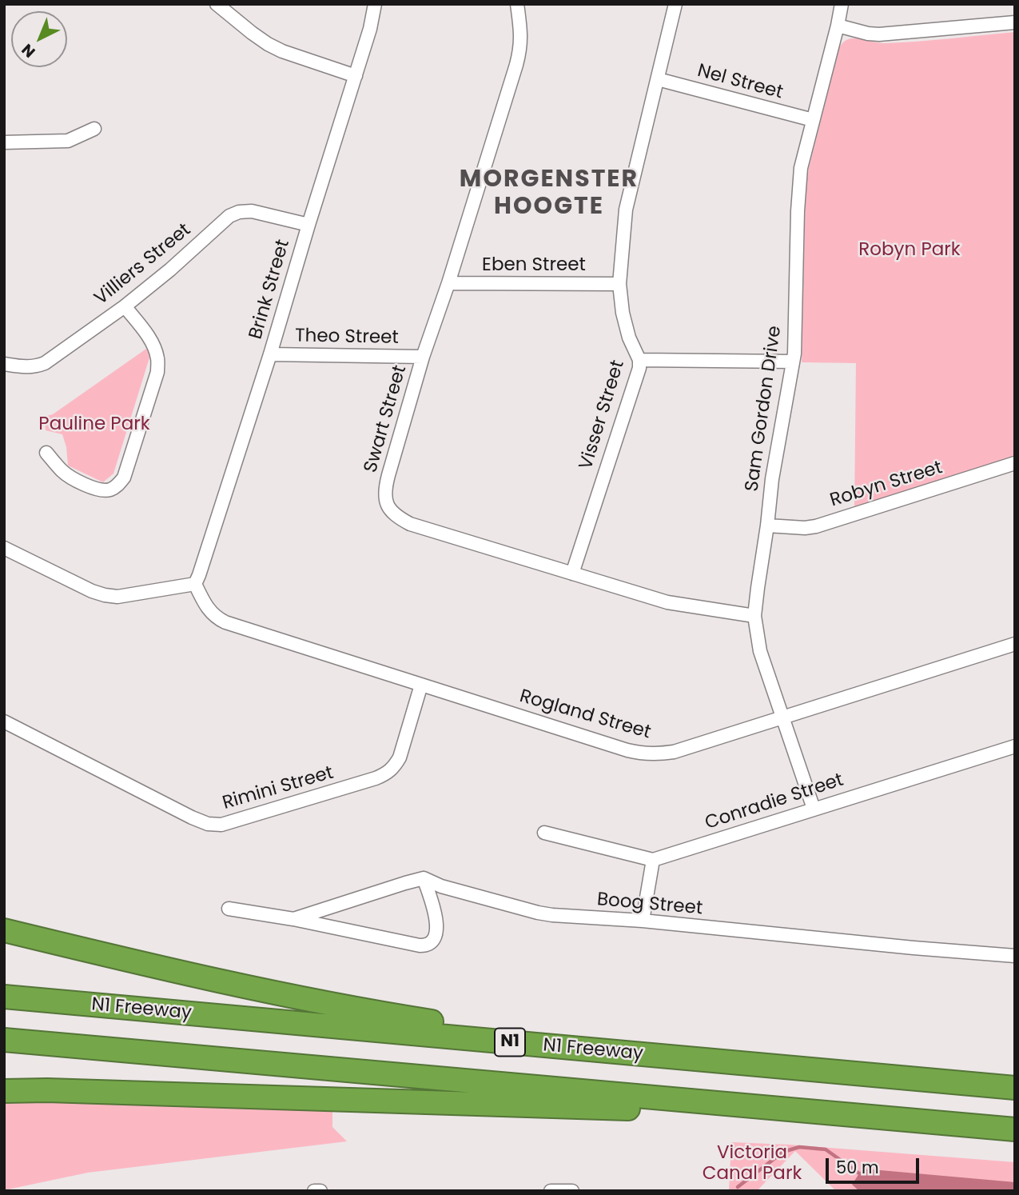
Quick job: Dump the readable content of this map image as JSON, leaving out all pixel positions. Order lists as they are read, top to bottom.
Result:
{
  "streets": {
    "highway": ["N1 Freeway", "N1"],
    "street": [
      "Nel Street",
      "Villiers Street",
      "Eben Street",
      "Brink Street",
      "Theo Street",
      "Sam Gordon Drive",
      "Visser Street",
      "Swart Street",
      "Robyn Street",
      "Rogland Street",
      "Rimini Street",
      "Conradie Street",
      "Boog Street"
    ]
  },
  "crossings": [
    ["Nel Street", "Sam Gordon Drive"],
    ["Nel Street", "Visser Street"],
    ["Villiers Street", "Brink Street"],
    ["Eben Street", "Visser Street"],
    ["Eben Street", "Swart Street"],
    ["Brink Street", "Theo Street"],
    ["Brink Street", "Rogland Street"],
    ["Theo Street", "Swart Street"],
    ["Sam Gordon Drive", "Swart Street"],
    ["Sam Gordon Drive", "Robyn Street"],
    ["Sam Gordon Drive", "Rogland Street"],
    ["Sam Gordon Drive", "Conradie Street"],
    ["Visser Street", "Swart Street"],
    ["Rogland Street", "Rimini Street"]
  ],
  "districts": ["MORGENSTER HOOGTE"],
  "parks": ["Robyn Park", "Pauline Park", "Victoria Canal Park"],
  "scale_bar": "50 m",
  "north": "bottom left"
}
